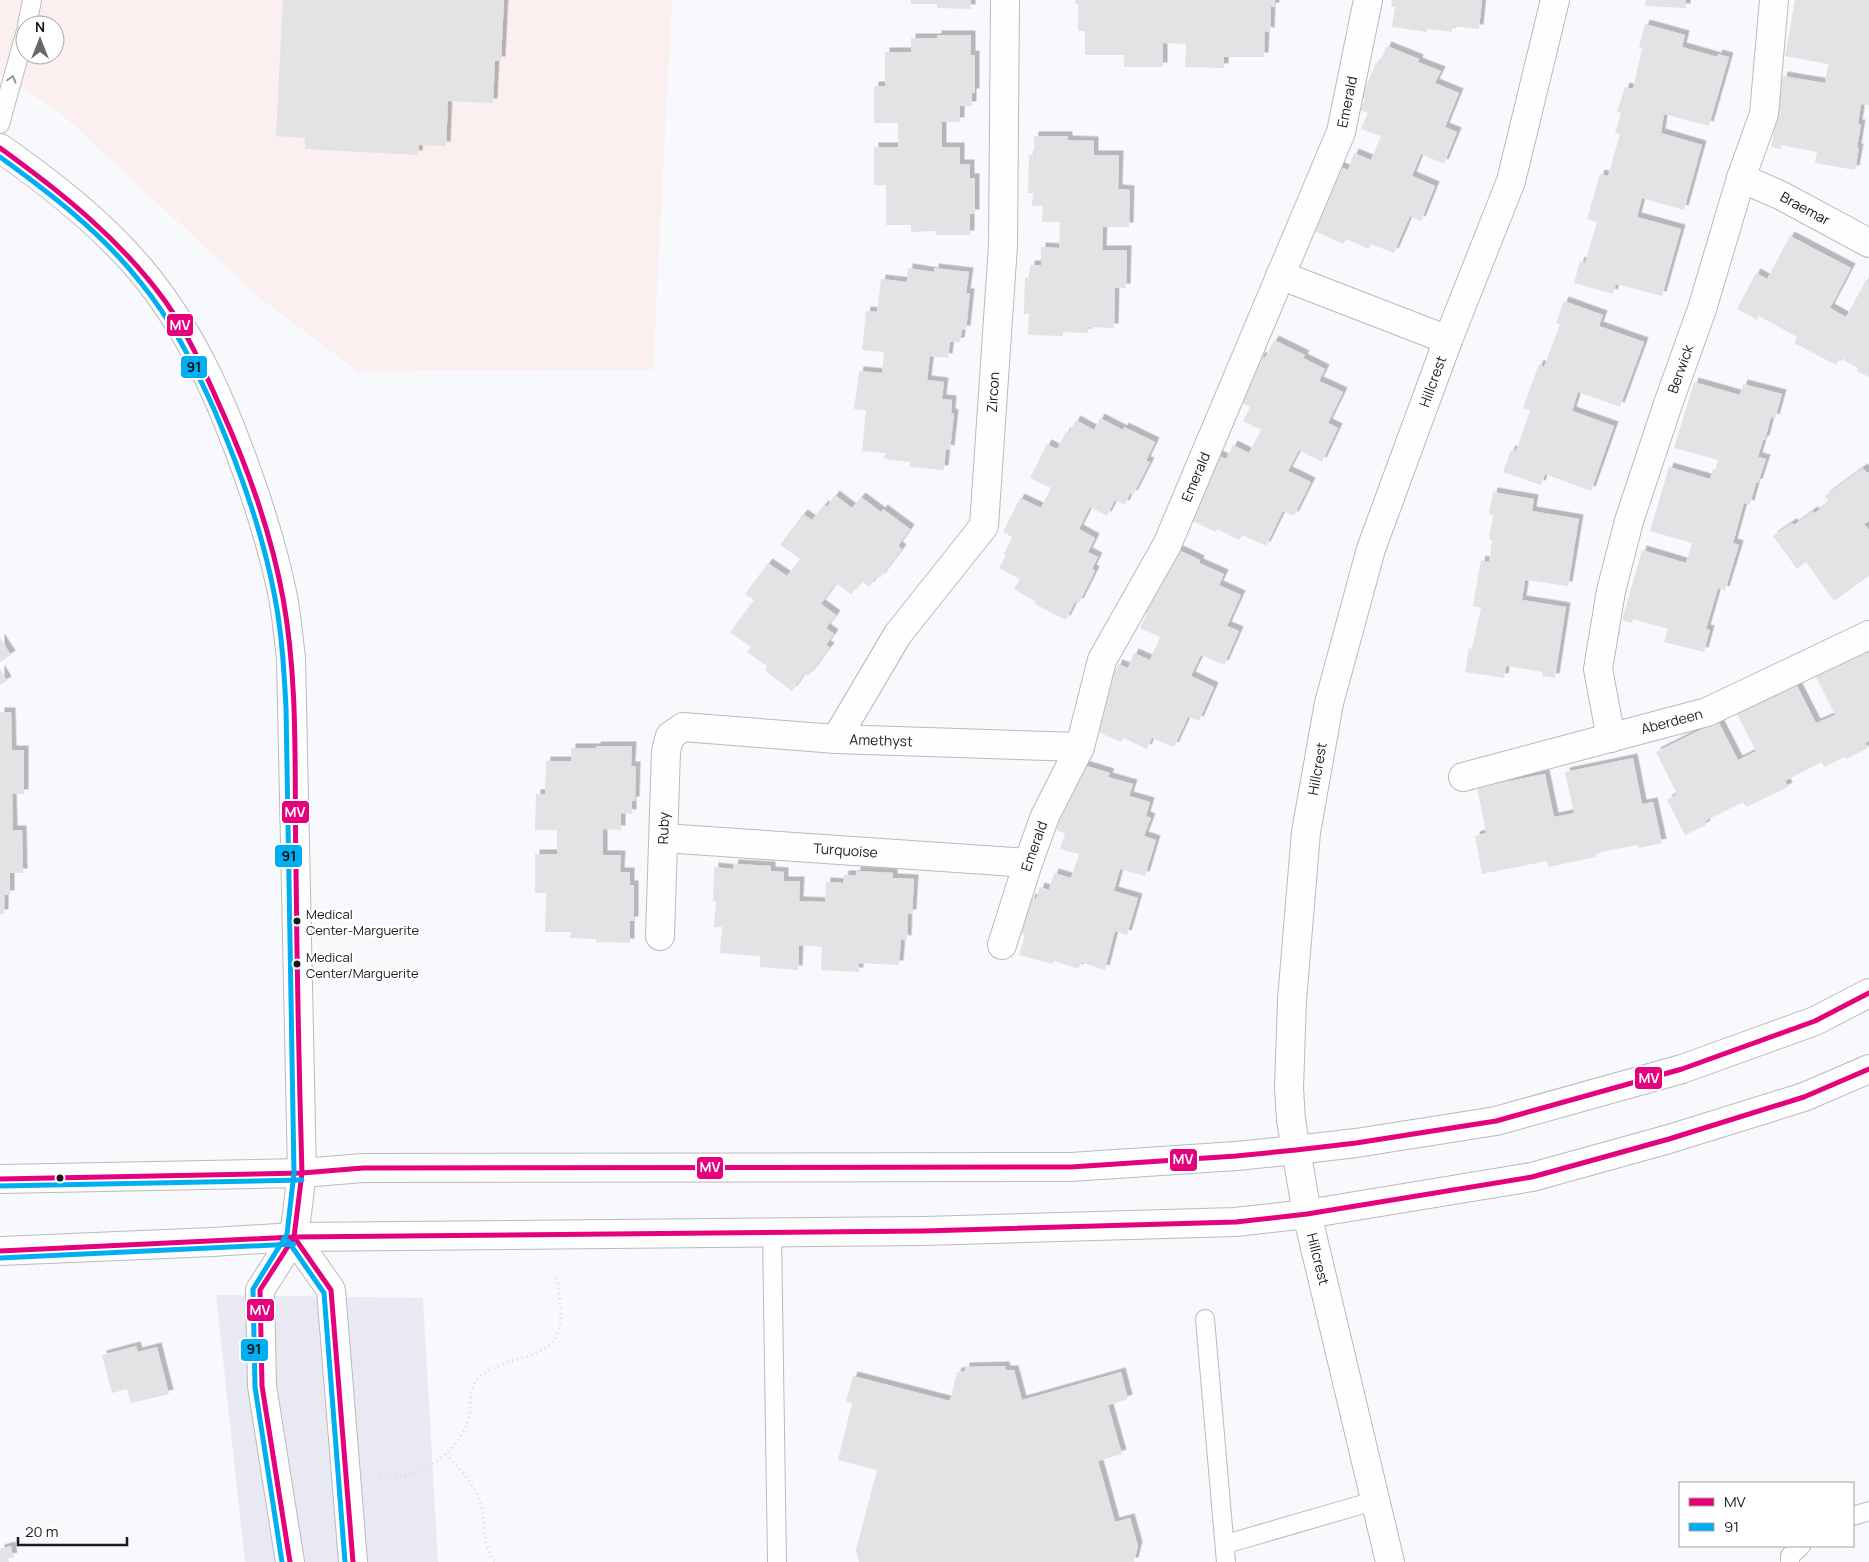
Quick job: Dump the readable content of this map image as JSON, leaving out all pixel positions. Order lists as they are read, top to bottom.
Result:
{
  "streets": {
    "street": [
      "Emerald",
      "Braemar",
      "Berwick",
      "Hillcrest",
      "Zircon",
      "Aberdeen",
      "Amethyst",
      "Ruby",
      "Turquoise"
    ]
  },
  "crossings": [
    ["Emerald", "Amethyst"],
    ["Emerald", "Turquoise"],
    ["Braemar", "Berwick"],
    ["Berwick", "Aberdeen"],
    ["Zircon", "Amethyst"],
    ["Amethyst", "Ruby"],
    ["Ruby", "Turquoise"]
  ],
  "places": ["Medical Center-Marguerite", "Medical Center/Marguerite"],
  "lines": ["transit line MV", "transit line 91"],
  "legend": ["MV", "91"],
  "scale_bar": "20 m",
  "north": "top"
}
